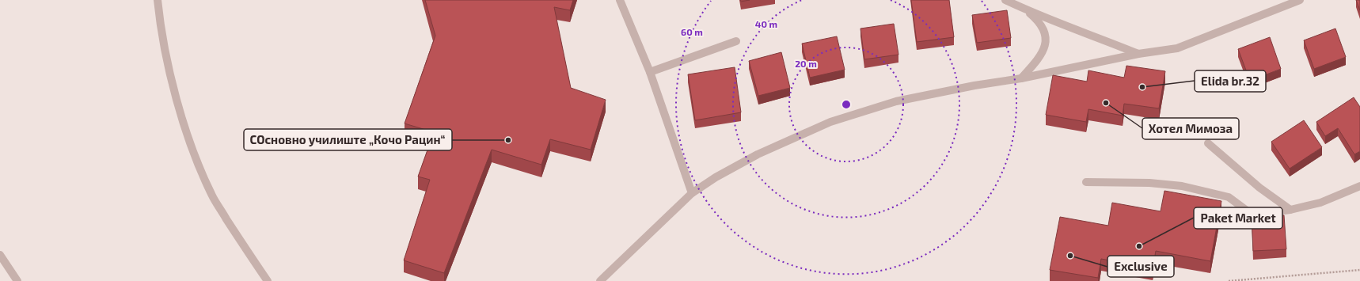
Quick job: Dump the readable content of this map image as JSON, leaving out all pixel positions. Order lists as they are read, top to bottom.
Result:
{
  "places": [
    "Elida br.32",
    "Хотел Мимоза",
    "СОсновно училиште „Кочо Рацин“",
    "Paket Market",
    "Exclusive"
  ],
  "rings": ["40 m", "60 m", "20 m"]
}
